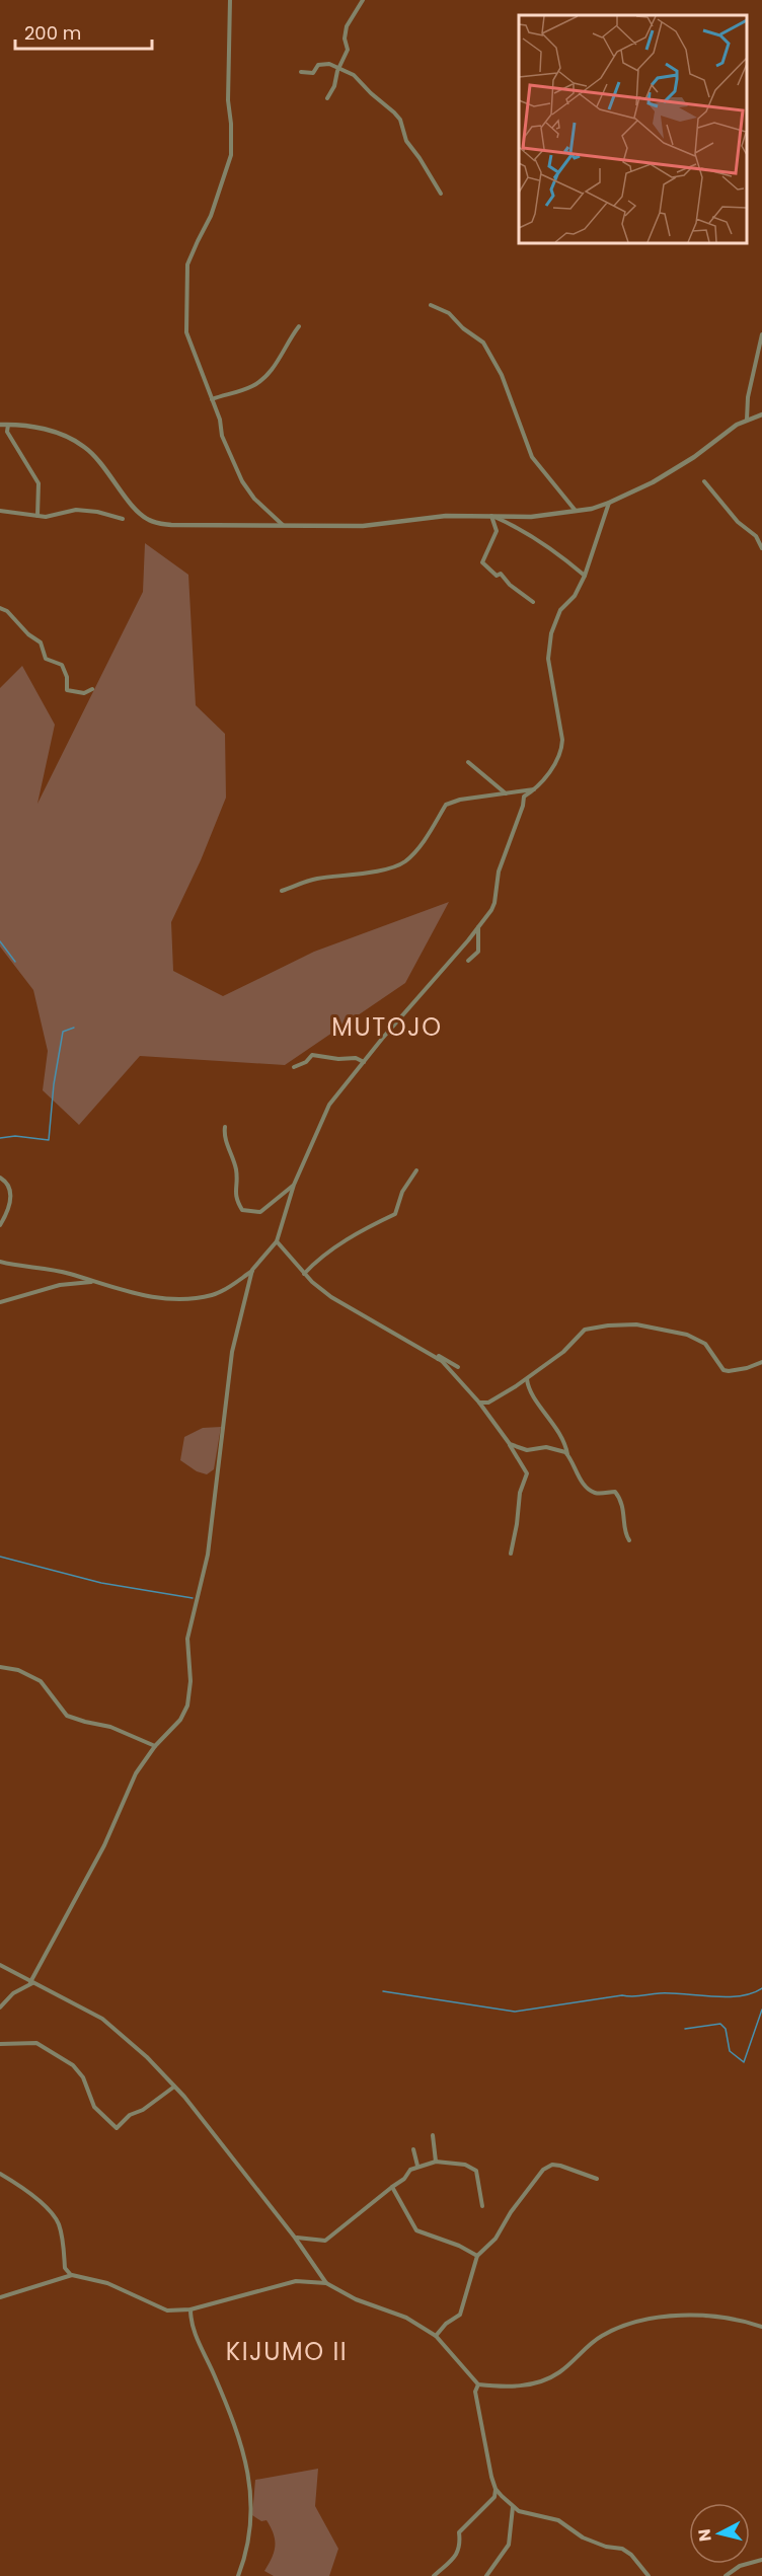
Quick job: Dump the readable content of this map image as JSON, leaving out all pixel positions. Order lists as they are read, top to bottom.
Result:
{
  "districts": ["MUTOJO", "KIJUMO II"],
  "scale_bar": "200 m",
  "north": "left"
}
